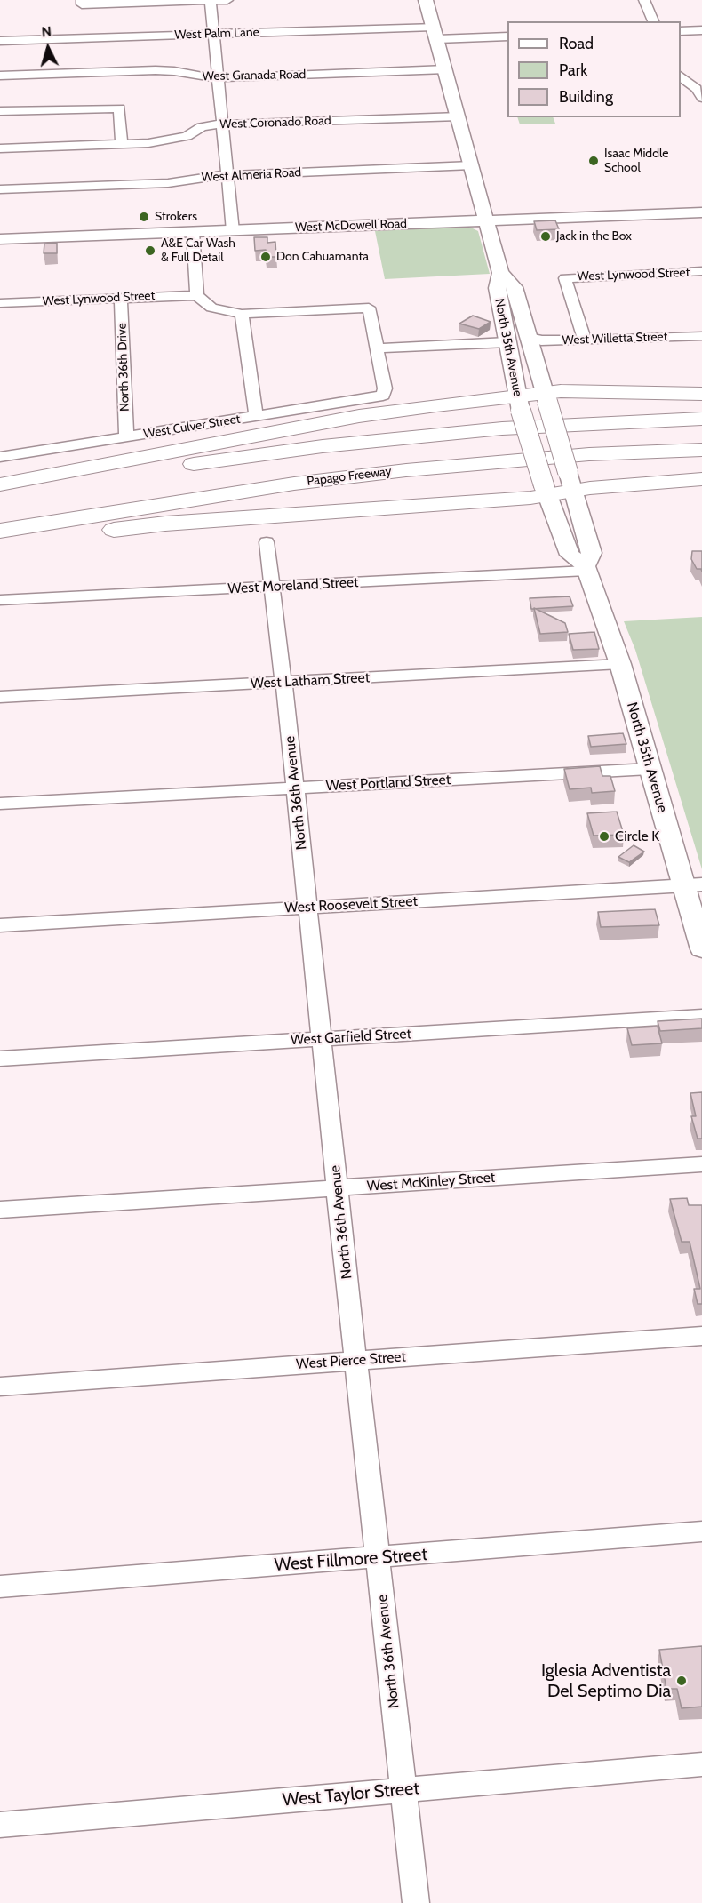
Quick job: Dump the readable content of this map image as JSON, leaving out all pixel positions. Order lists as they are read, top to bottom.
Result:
{
  "streets": {
    "highway": ["Papago Freeway"],
    "main road": ["West McDowell Road", "North 35th Avenue"],
    "street": [
      "West Palm Lane",
      "West Granada Road",
      "West Coronado Road",
      "West Almeria Road",
      "West Lynwood Street",
      "West Willetta Street",
      "North 36th Drive",
      "West Culver Street",
      "West Moreland Street",
      "West Latham Street",
      "West Portland Street",
      "North 36th Avenue",
      "West Roosevelt Street",
      "West Garfield Street",
      "West McKinley Street",
      "West Pierce Street",
      "West Fillmore Street",
      "West Taylor Street"
    ]
  },
  "crossings": [
    ["West Palm Lane", "North 35th Avenue"],
    ["West Granada Road", "North 35th Avenue"],
    ["West Coronado Road", "North 35th Avenue"],
    ["West Almeria Road", "North 35th Avenue"],
    ["West McDowell Road", "North 35th Avenue"],
    ["West Lynwood Street", "West Willetta Street"],
    ["West Lynwood Street", "North 36th Drive"],
    ["West Willetta Street", "North 35th Avenue"],
    ["North 35th Avenue", "West Moreland Street"],
    ["North 35th Avenue", "West Latham Street"],
    ["North 35th Avenue", "West Portland Street"],
    ["North 35th Avenue", "West Roosevelt Street"],
    ["North 36th Drive", "West Culver Street"],
    ["West Moreland Street", "North 36th Avenue"],
    ["West Latham Street", "North 36th Avenue"],
    ["West Portland Street", "North 36th Avenue"],
    ["North 36th Avenue", "West Roosevelt Street"],
    ["North 36th Avenue", "West Garfield Street"],
    ["North 36th Avenue", "West McKinley Street"],
    ["North 36th Avenue", "West Pierce Street"],
    ["North 36th Avenue", "West Fillmore Street"],
    ["North 36th Avenue", "West Taylor Street"]
  ],
  "places": [
    "Isaac Middle School",
    "Strokers",
    "Jack in the Box",
    "A&E Car Wash & Full Detail",
    "Don Cahuamanta",
    "Circle K",
    "Iglesia Adventista Del Septimo Dia"
  ],
  "legend": ["Road", "Park", "Building"],
  "north": "top"
}
